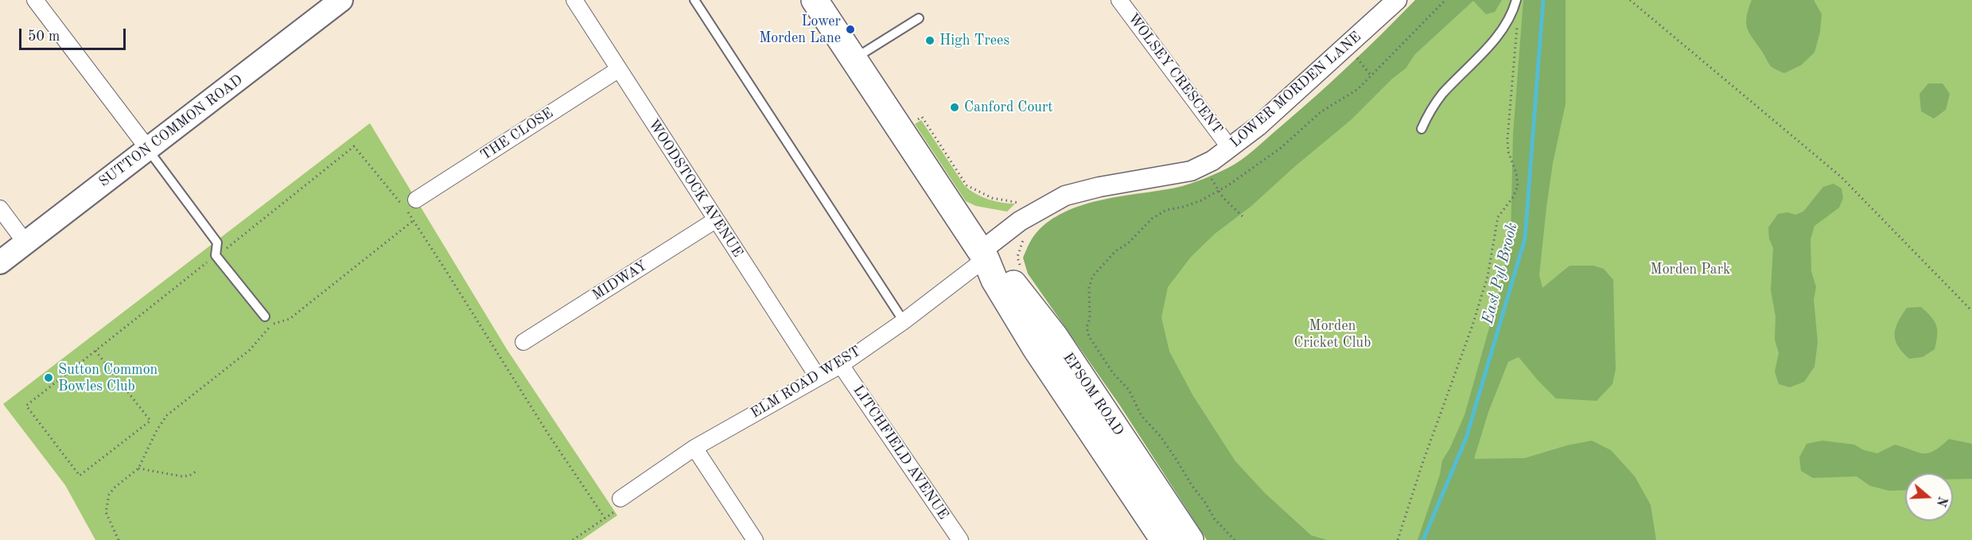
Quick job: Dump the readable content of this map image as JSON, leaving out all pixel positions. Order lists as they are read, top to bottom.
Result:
{
  "streets": {
    "highway": ["EPSOM ROAD"],
    "main road": ["SUTTON COMMON ROAD"],
    "street": [
      "WOLSEY CRESCENT",
      "LOWER MORDEN LANE",
      "THE CLOSE",
      "WOODSTOCK AVENUE",
      "MIDWAY",
      "ELM ROAD WEST",
      "LITCHFIELD AVENUE"
    ]
  },
  "crossings": [
    ["WOLSEY CRESCENT", "LOWER MORDEN LANE"],
    ["LOWER MORDEN LANE", "ELM ROAD WEST"],
    ["LOWER MORDEN LANE", "EPSOM ROAD"],
    ["THE CLOSE", "WOODSTOCK AVENUE"],
    ["WOODSTOCK AVENUE", "MIDWAY"],
    ["WOODSTOCK AVENUE", "ELM ROAD WEST"],
    ["ELM ROAD WEST", "EPSOM ROAD"],
    ["ELM ROAD WEST", "LITCHFIELD AVENUE"]
  ],
  "water": ["East Pyl Brook"],
  "parks": ["Morden Park", "Morden Cricket Club"],
  "places": [
    "Lower Morden Lane",
    "High Trees",
    "Canford Court",
    "Sutton Common Bowles Club"
  ],
  "scale_bar": "50 m",
  "north": "right"
}
